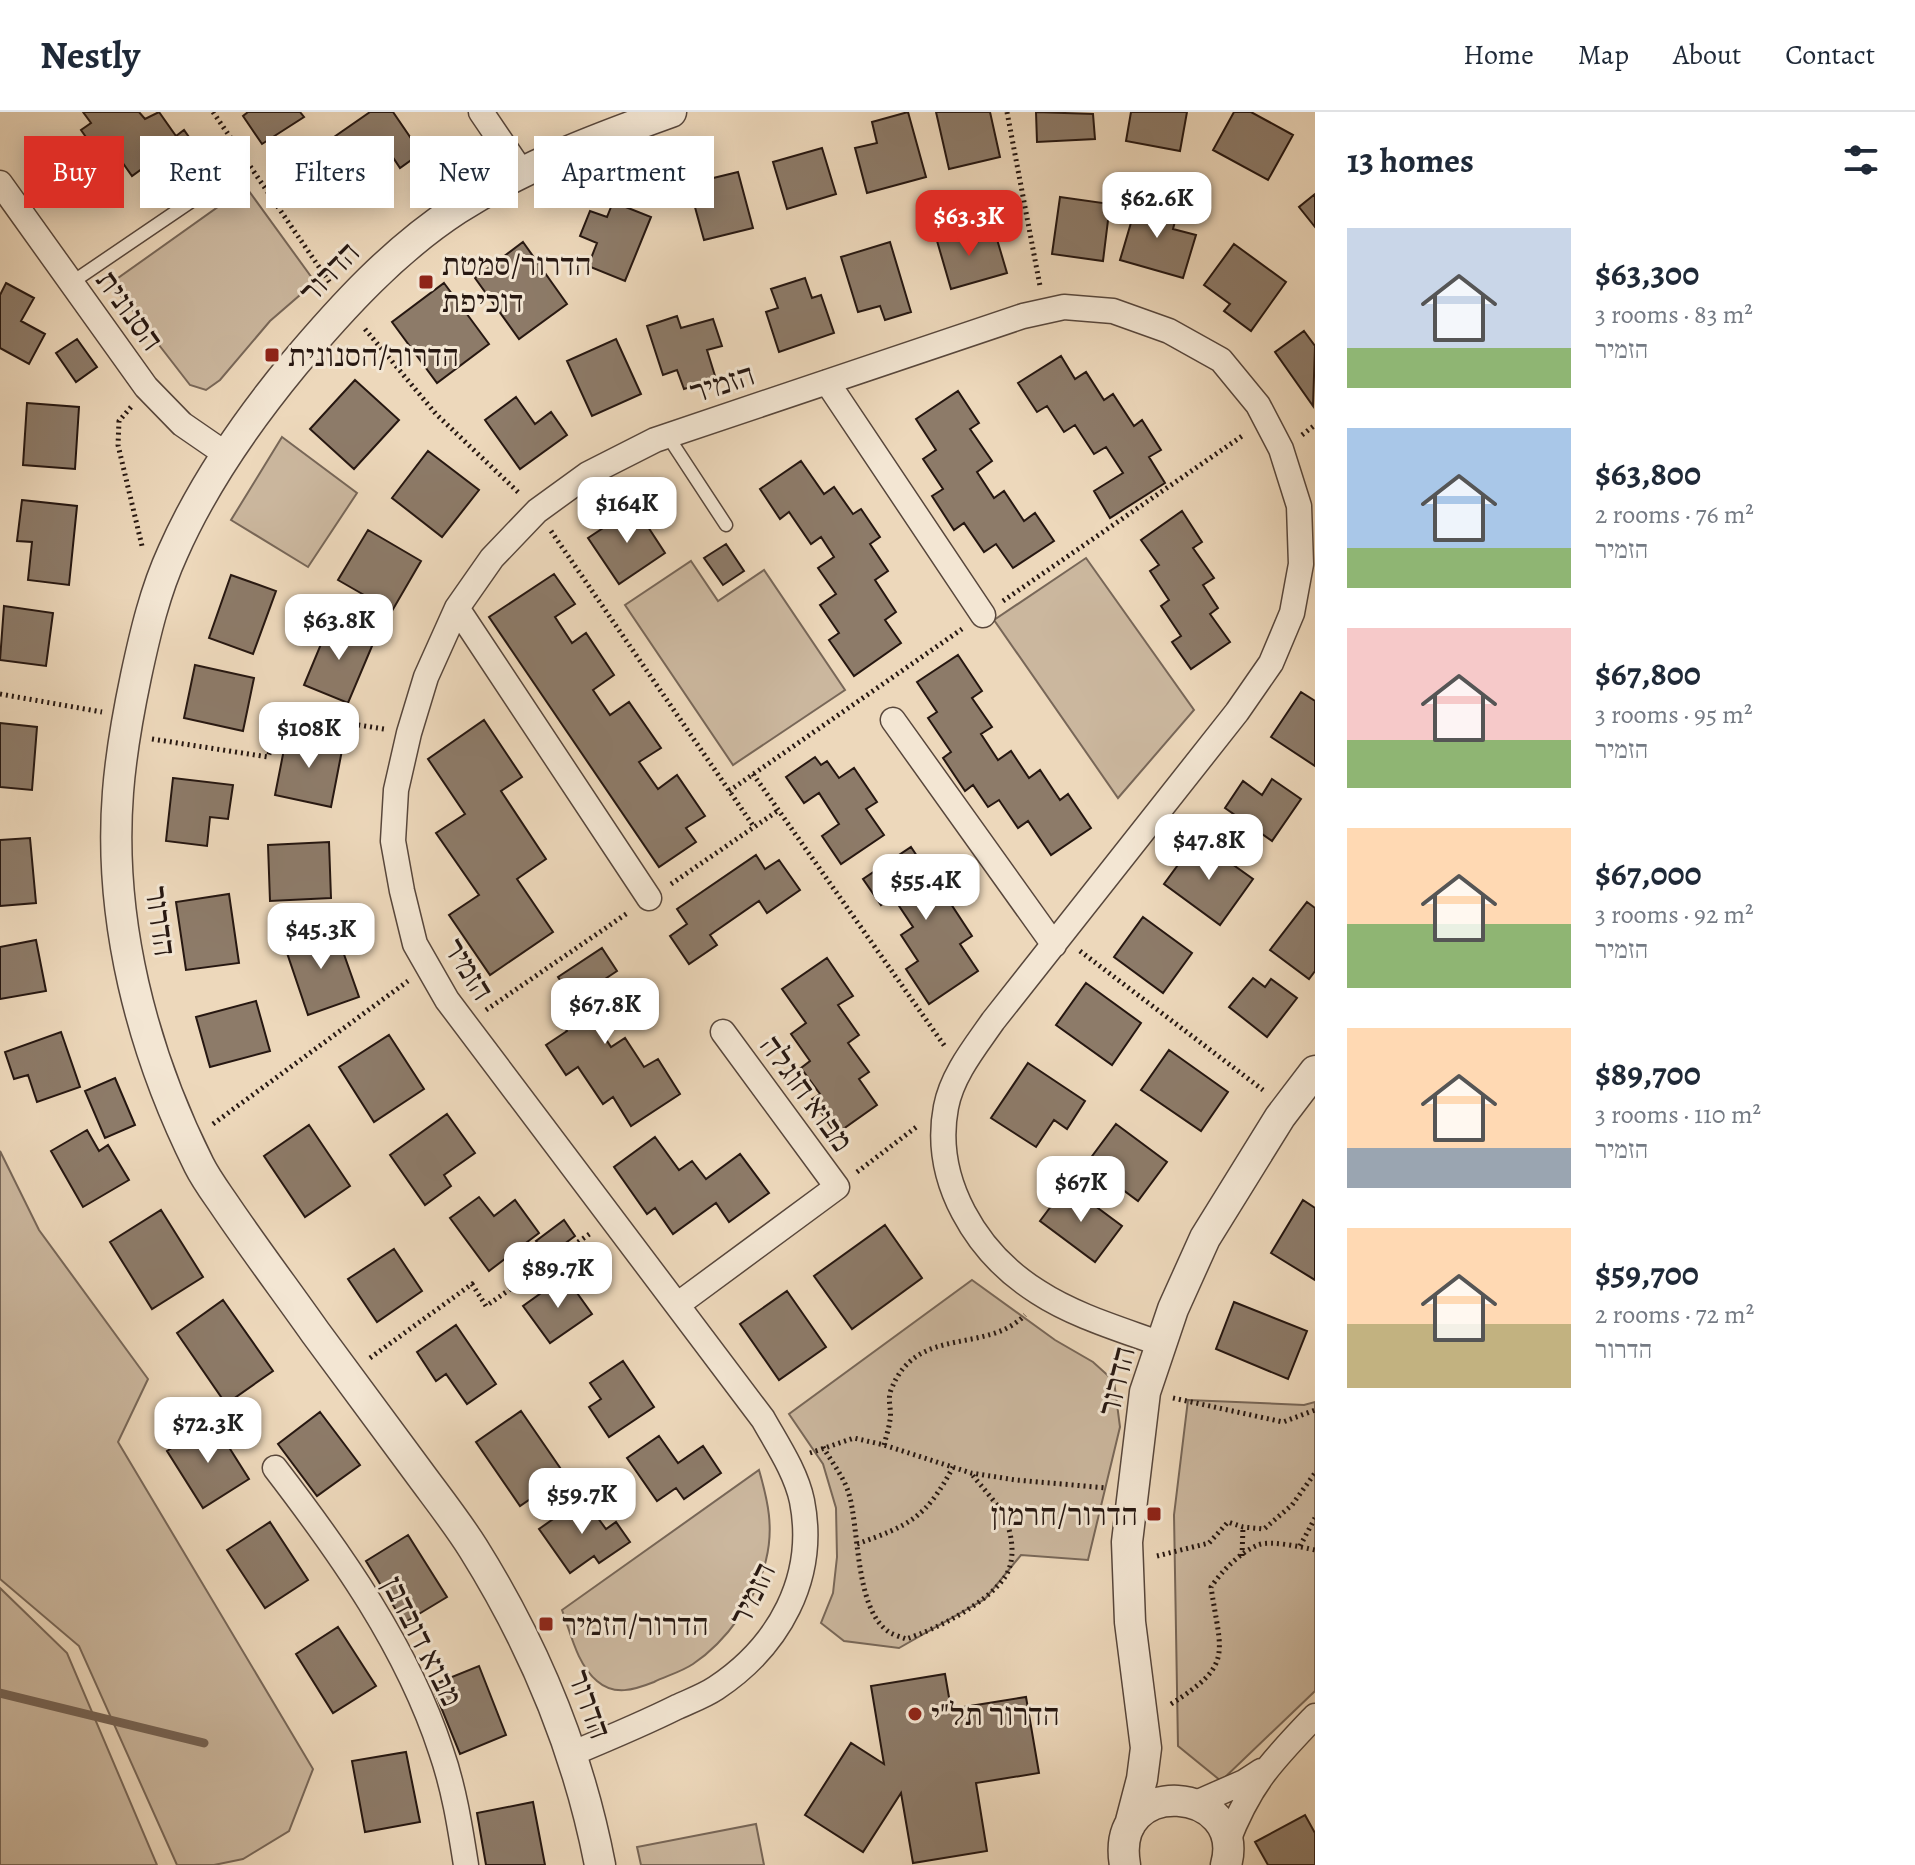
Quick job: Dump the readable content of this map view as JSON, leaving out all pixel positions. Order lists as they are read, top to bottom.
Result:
{
  "streets": {
    "street": [
      "הדרור",
      "הסנונית",
      "הזמיר",
      "מבוא חוגלה",
      "מבוא דובדבן"
    ]
  },
  "crossings": [
    ["הדרור", "הסנונית"],
    ["הדרור", "הזמיר"],
    ["הזמיר", "מבוא חוגלה"]
  ],
  "places": {
    "transit": [
      "הדרור/סמטת דוכיפת",
      "הדרור/הסנונית",
      "הדרור/חרמון",
      "הדרור/הזמיר"
    ],
    "other": ["הדרור תל\"י"]
  },
  "page": {
    "header": "Nestly",
    "nav": [
      "Home",
      "Map",
      "About",
      "Contact"
    ],
    "heading": "13 homes",
    "chip": [
      "Buy",
      "Rent",
      "Filters",
      "New",
      "Apartment"
    ],
    "price": [
      "$62.6K",
      "$63.3K",
      "$164K",
      "$63.8K",
      "$108K",
      "$47.8K",
      "$55.4K",
      "$45.3K",
      "$67.8K",
      "$67K",
      "$89.7K",
      "$72.3K",
      "$59.7K"
    ],
    "list": [
      {
        "name": "$63,300",
        "note": "3 rooms · 83 m² · הזמיר"
      },
      {
        "name": "$63,800",
        "note": "2 rooms · 76 m² · הזמיר"
      },
      {
        "name": "$67,800",
        "note": "3 rooms · 95 m² · הזמיר"
      },
      {
        "name": "$67,000",
        "note": "3 rooms · 92 m² · הזמיר"
      },
      {
        "name": "$89,700",
        "note": "3 rooms · 110 m² · הזמיר"
      },
      {
        "name": "$59,700",
        "note": "2 rooms · 72 m² · הדרור"
      }
    ]
  }
}
